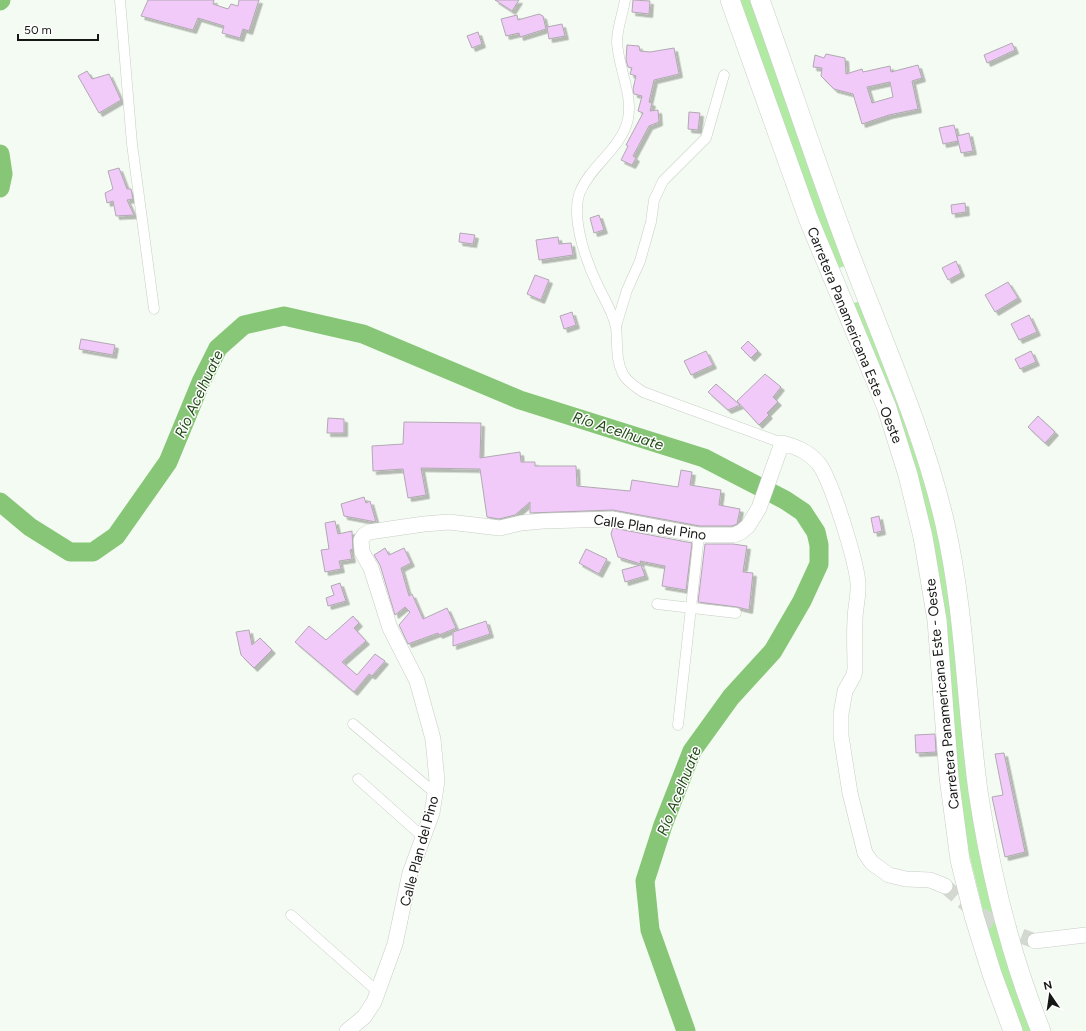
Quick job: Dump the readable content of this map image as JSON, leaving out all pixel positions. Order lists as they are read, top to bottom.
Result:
{
  "streets": {
    "highway": ["Carretera Panamericana Este - Oeste"],
    "street": ["Calle Plan del Pino"]
  },
  "water": ["Río Acelhuate"],
  "scale_bar": "50 m",
  "north": "top"
}
